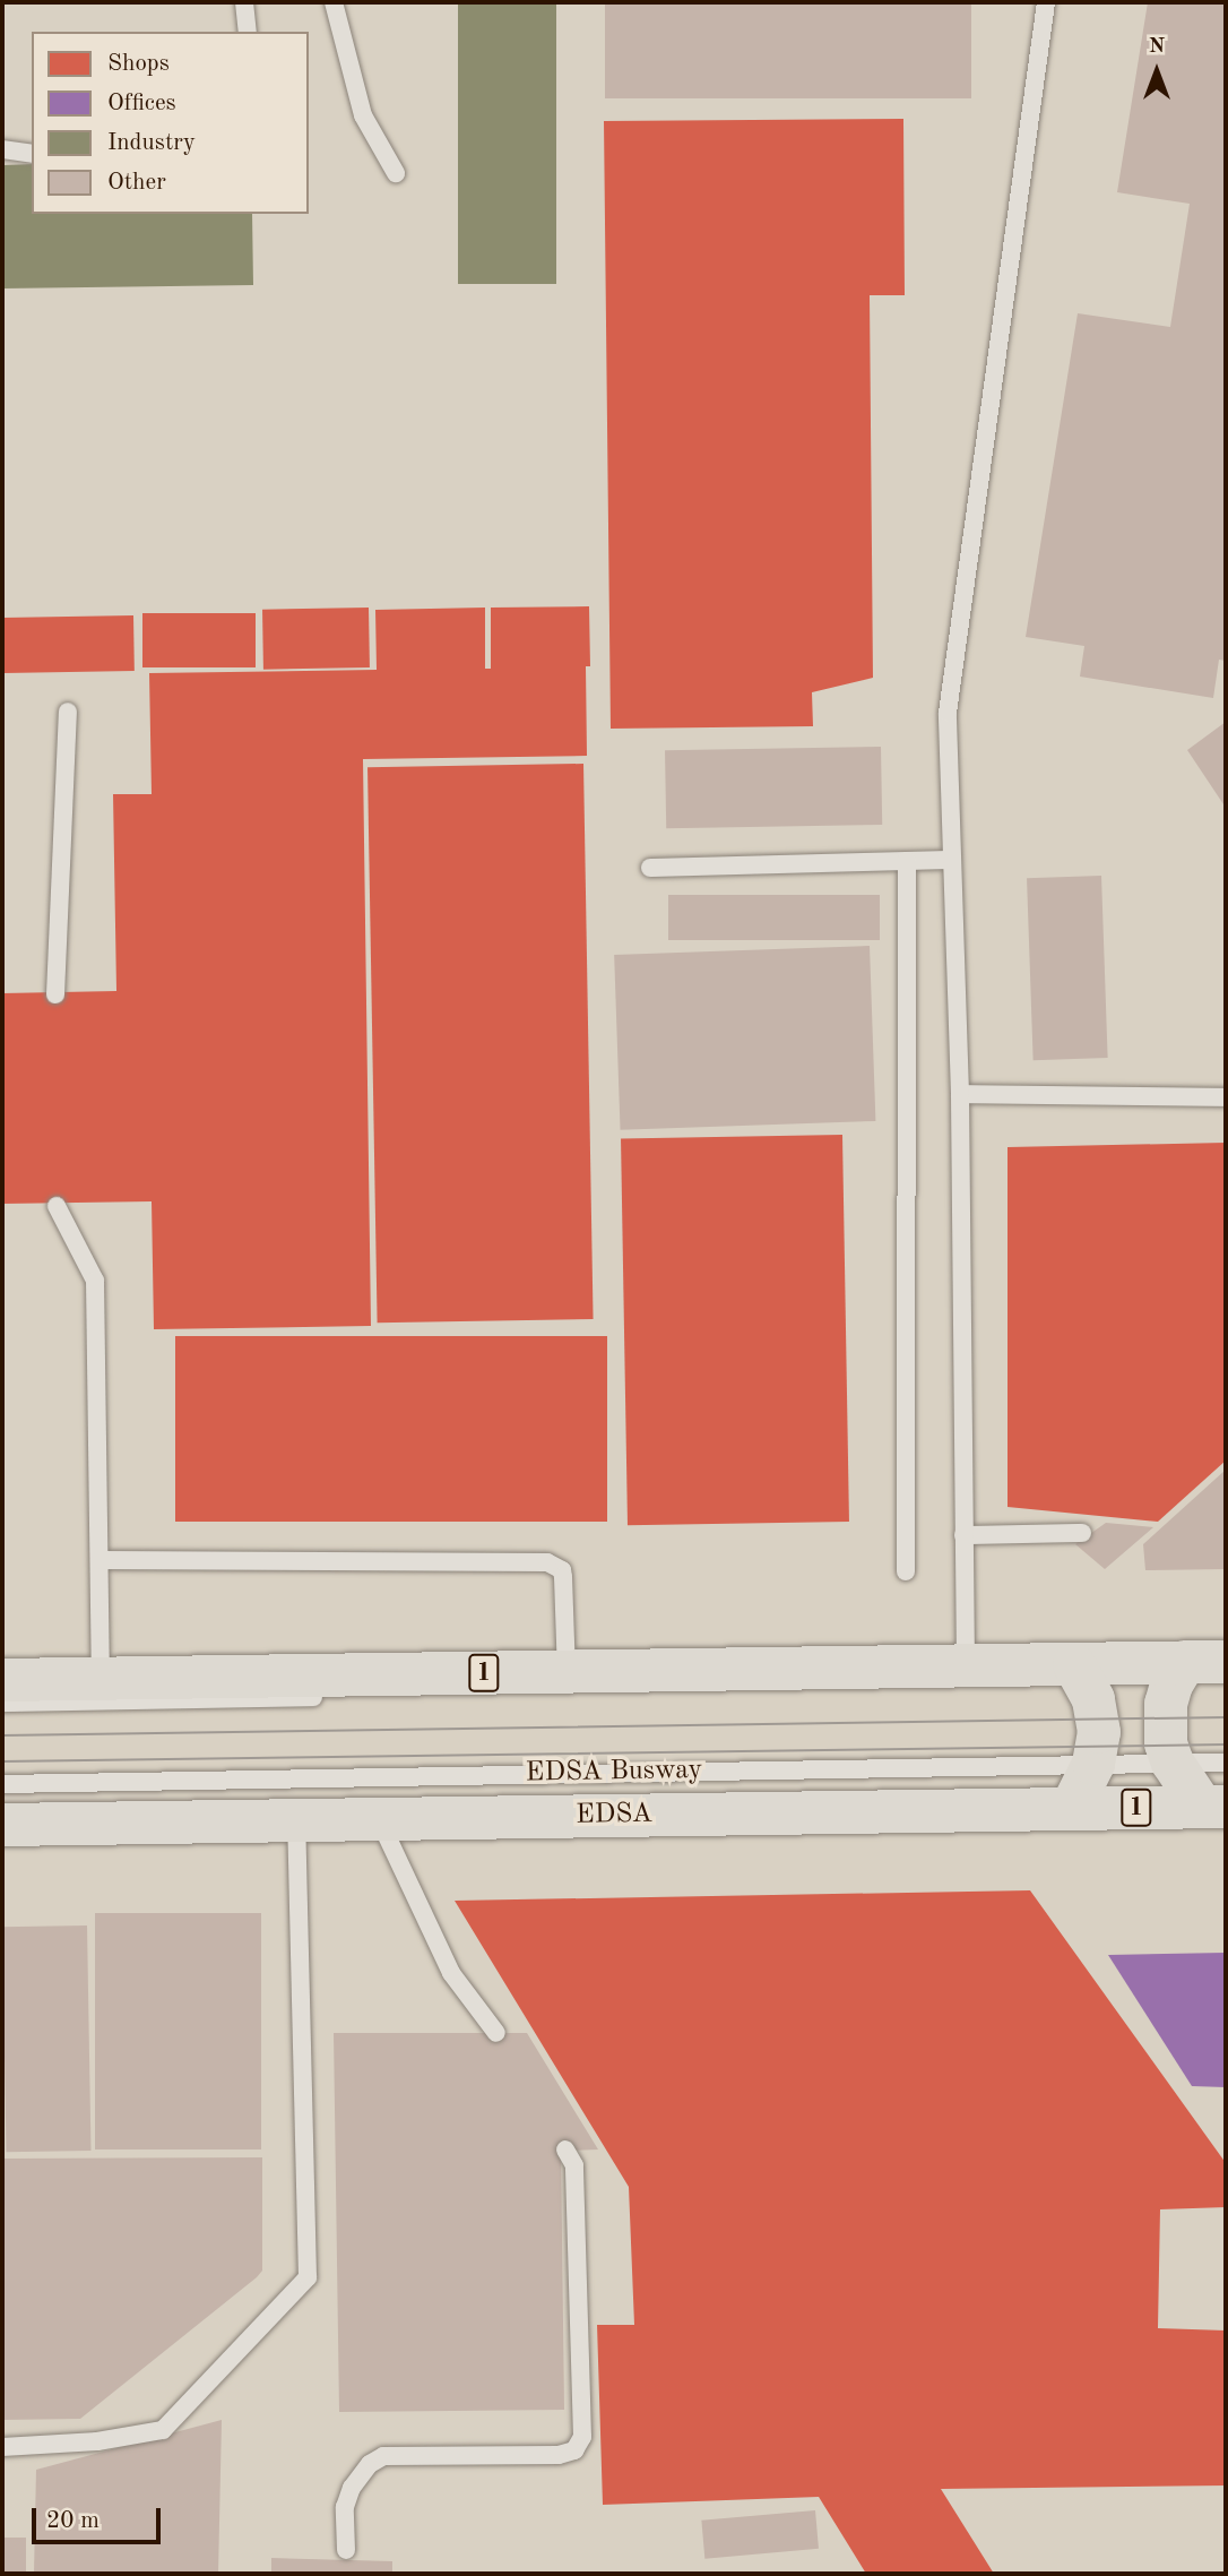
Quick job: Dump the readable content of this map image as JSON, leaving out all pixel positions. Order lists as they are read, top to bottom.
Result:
{
  "streets": {
    "highway": ["1", "EDSA"],
    "lane": ["EDSA Busway"]
  },
  "legend": [
    "Shops",
    "Offices",
    "Industry",
    "Other"
  ],
  "scale_bar": "20 m",
  "north": "top"
}
